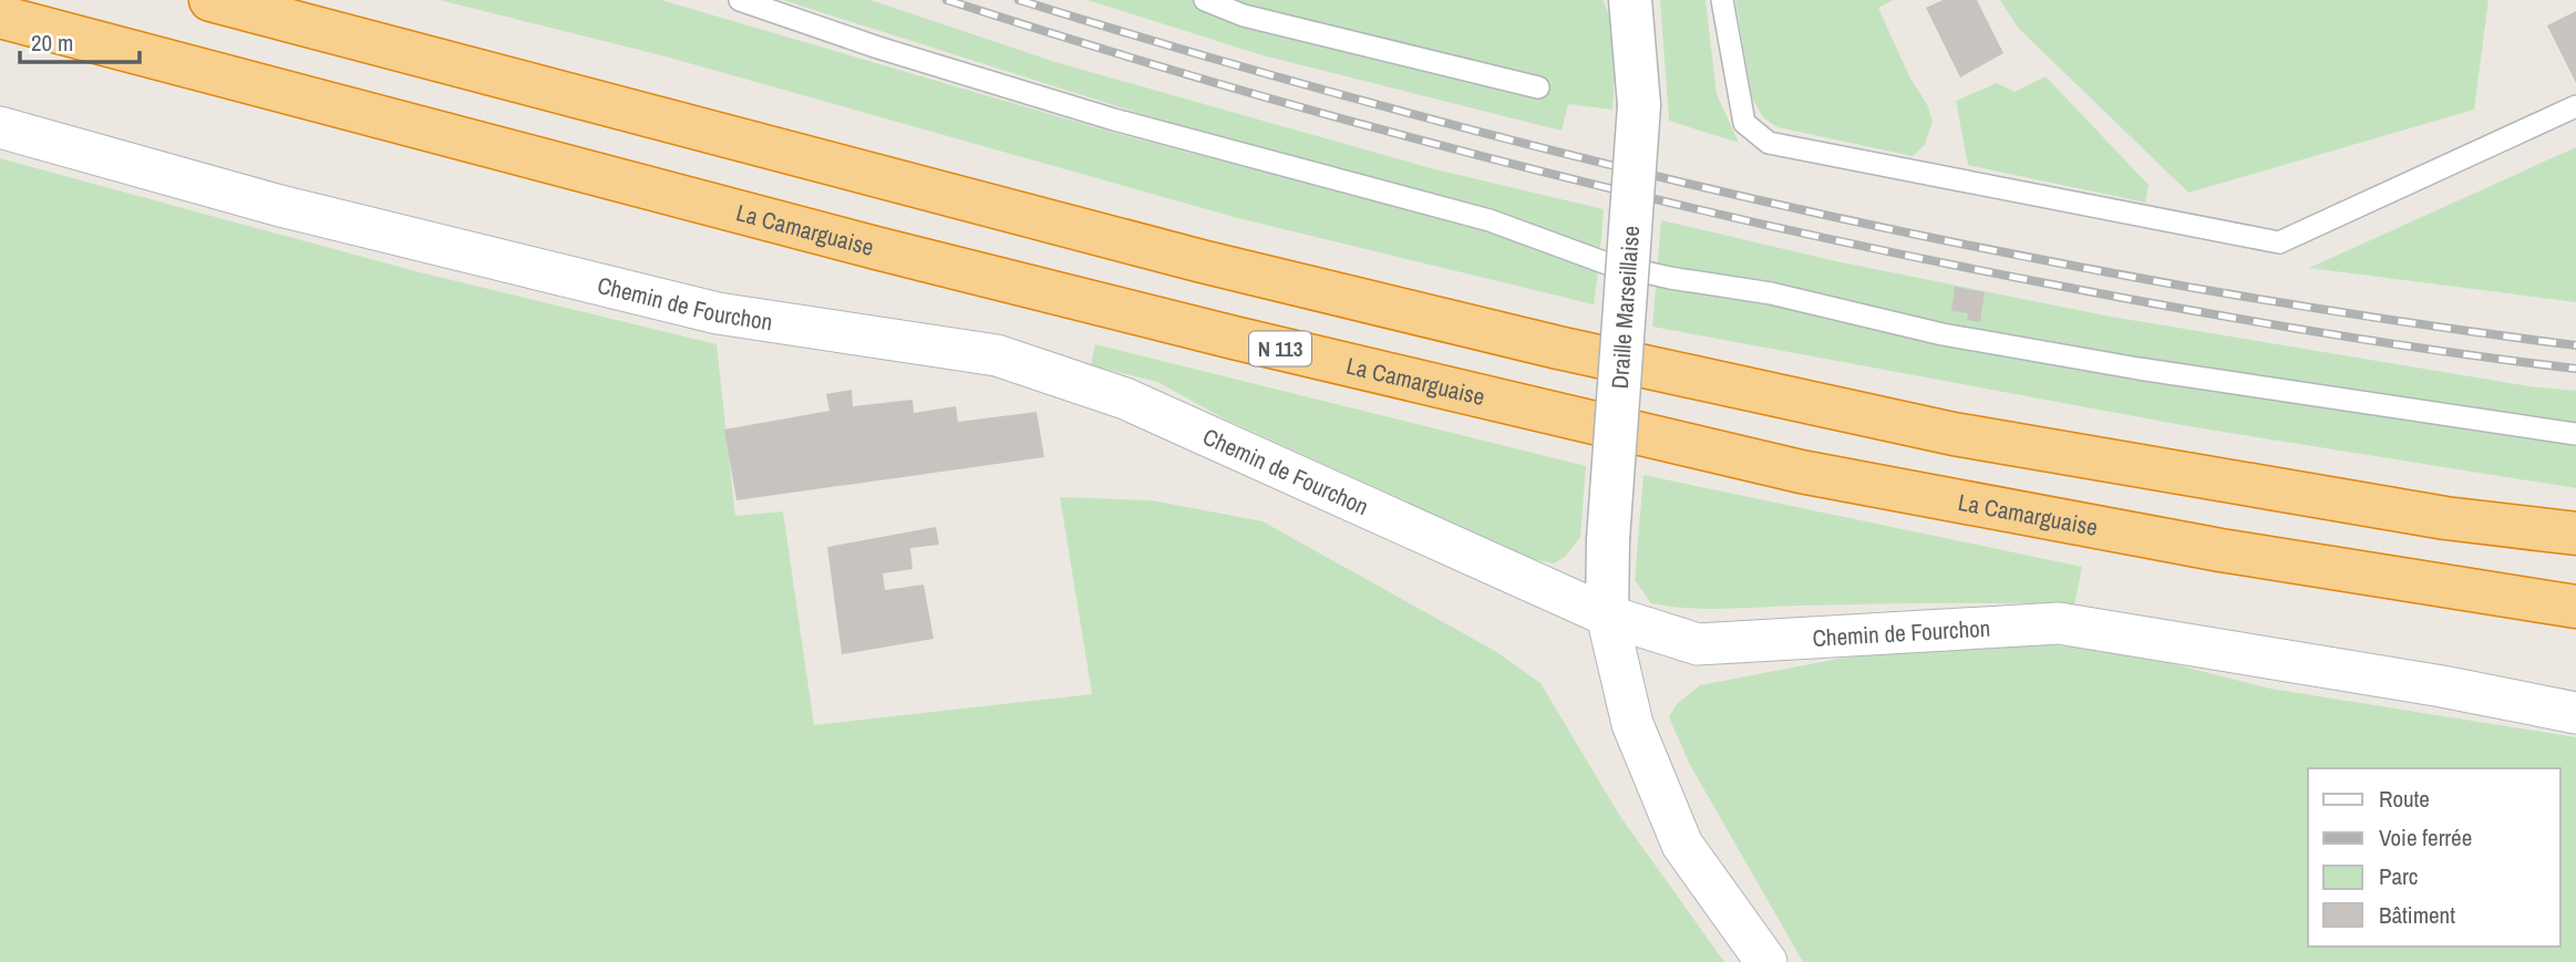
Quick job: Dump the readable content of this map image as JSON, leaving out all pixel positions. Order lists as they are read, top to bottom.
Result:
{
  "streets": {
    "highway": ["La Camarguaise", "N 113"],
    "street": ["Chemin de Fourchon", "Draille Marseillaise"]
  },
  "crossings": [
    ["Chemin de Fourchon", "Draille Marseillaise"]
  ],
  "legend": [
    "Route",
    "Voie ferrée",
    "Parc",
    "Bâtiment"
  ],
  "scale_bar": "20 m"
}
